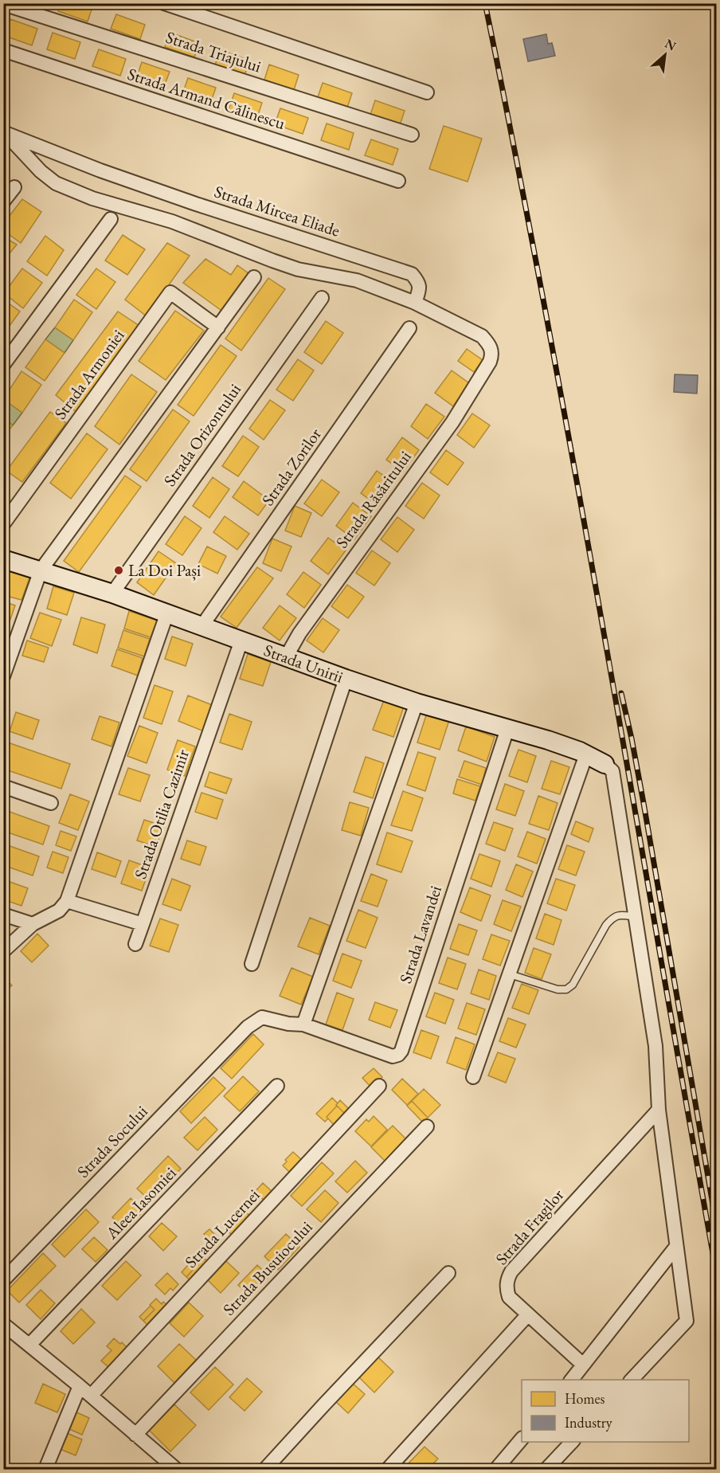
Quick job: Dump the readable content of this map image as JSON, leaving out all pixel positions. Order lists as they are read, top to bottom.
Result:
{
  "streets": {
    "street": [
      "Strada Triajului",
      "Strada Armand Călinescu",
      "Strada Mircea Eliade",
      "Strada Armoniei",
      "Strada Orizontului",
      "Strada Zorilor",
      "Strada Răsăritului",
      "Strada Unirii",
      "Strada Otilia Cazimir",
      "Strada Lavandei",
      "Strada Socului",
      "Aleea Iasomiei",
      "Strada Fragilor",
      "Strada Lucernei",
      "Strada Busuiocului"
    ]
  },
  "crossings": [
    ["Strada Mircea Eliade", "Strada Răsăritului"],
    ["Strada Orizontului", "Strada Unirii"],
    ["Strada Zorilor", "Strada Unirii"],
    ["Strada Răsăritului", "Strada Unirii"],
    ["Strada Unirii", "Strada Otilia Cazimir"],
    ["Strada Unirii", "Strada Lavandei"],
    ["Strada Lavandei", "Strada Socului"]
  ],
  "places": ["La Doi Pași"],
  "legend": ["Homes", "Industry"],
  "north": "top right"
}
